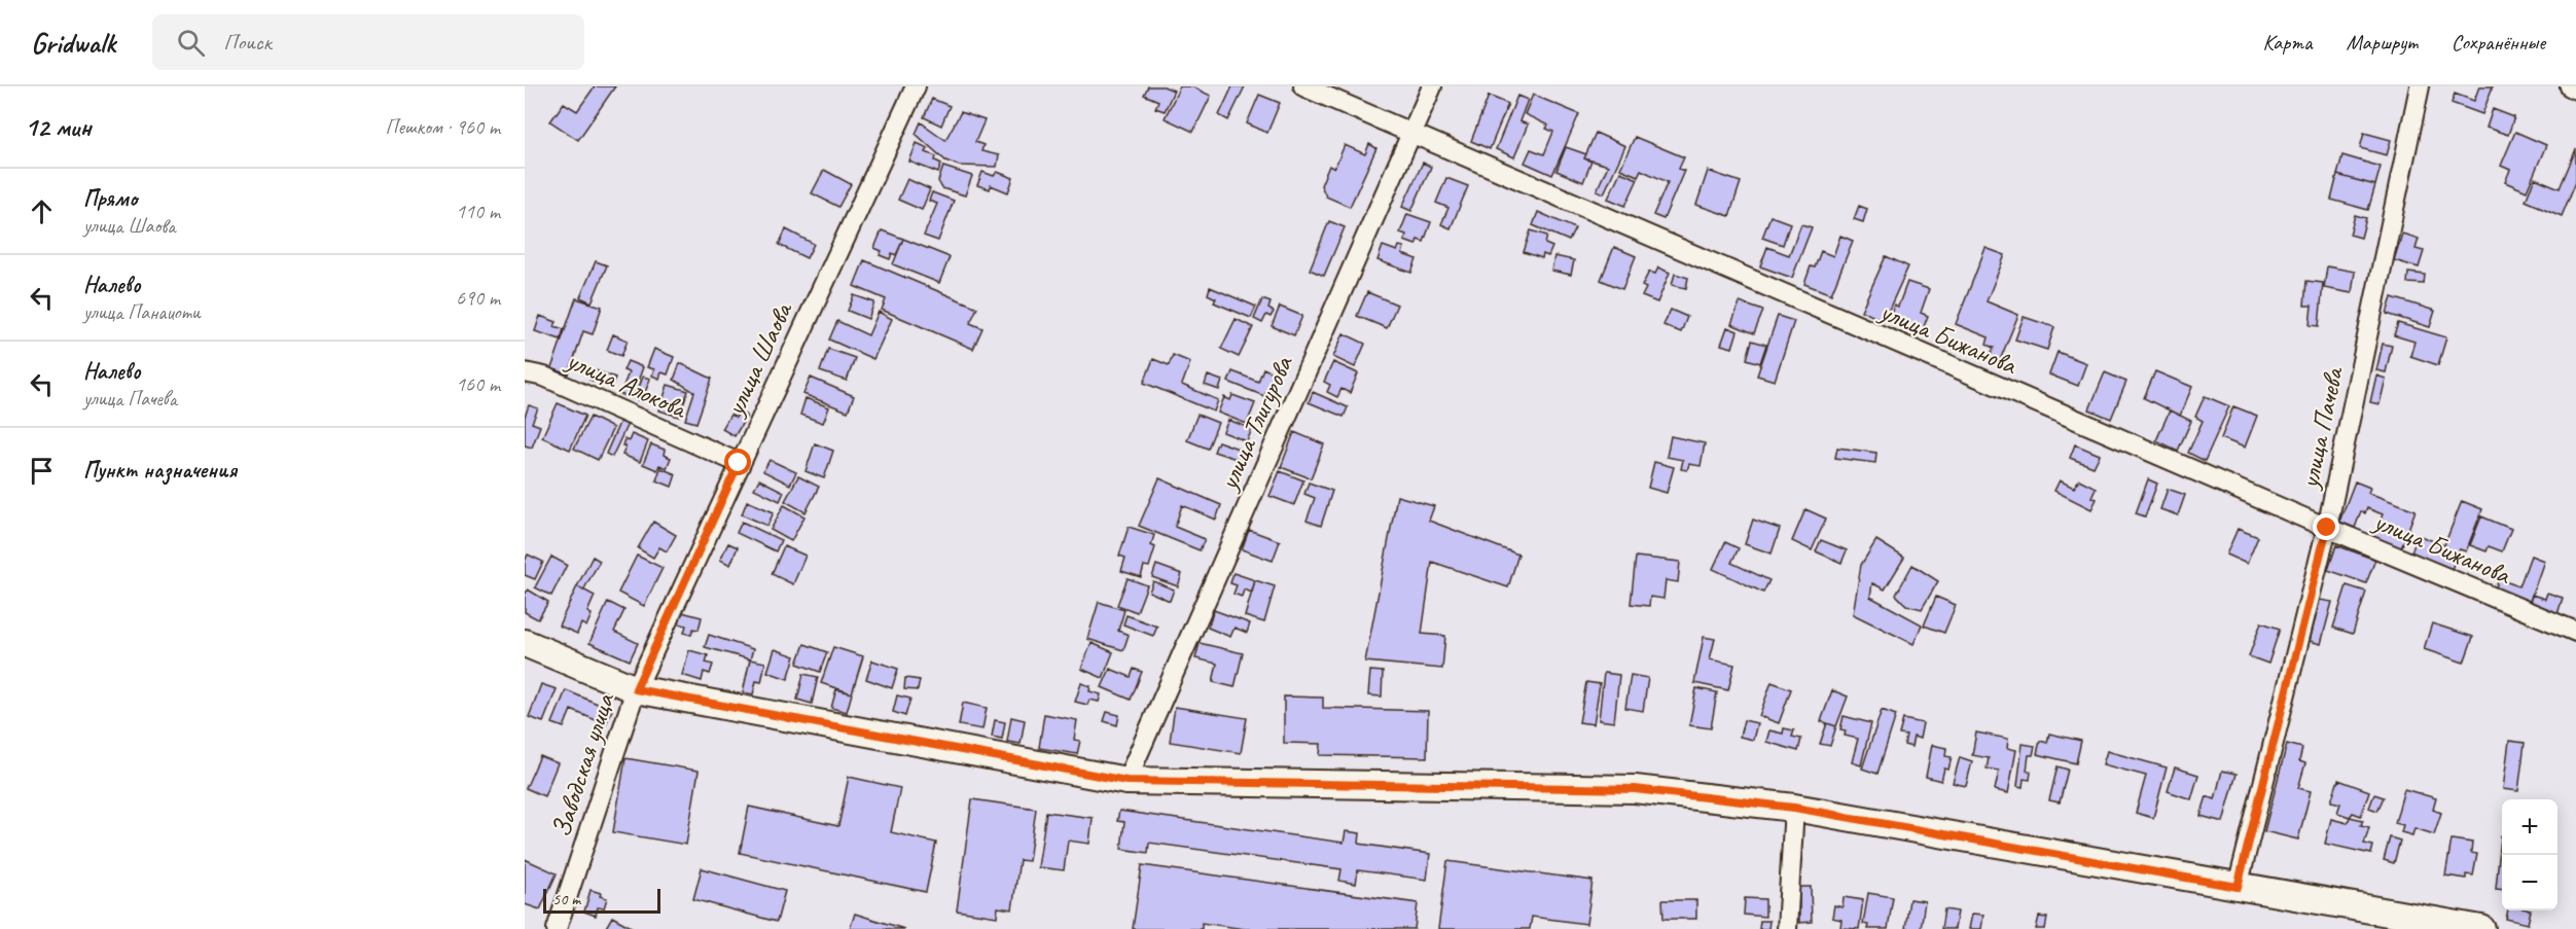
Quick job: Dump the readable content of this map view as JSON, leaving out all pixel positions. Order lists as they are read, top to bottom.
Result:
{
  "streets": {
    "street": [
      "улица Бижанова",
      "улица Шаова",
      "улица Алокова",
      "улица Тлигурова",
      "улица Пачева",
      "Заводская улица"
    ]
  },
  "crossings": [
    ["улица Бижанова", "улица Тлигурова"],
    ["улица Бижанова", "улица Пачева"],
    ["улица Шаова", "улица Алокова"],
    ["улица Шаова", "Заводская улица"]
  ],
  "scale_bar": "50 m",
  "page": {
    "header": "Gridwalk",
    "search": "Поиск",
    "nav": ["Карта", "Маршрут", "Сохранённые"],
    "heading": ["12 мин", "Пешком · 960 m"],
    "list": [
      ["Прямо", "улица Шаова", "110 m"],
      ["Налево", "улица Панаиоти", "690 m"],
      ["Налево", "улица Пачева", "160 m"],
      "Пункт назначения"
    ],
    "map_buttons": ["+", "−"],
    "scale": "50 m"
  }
}
